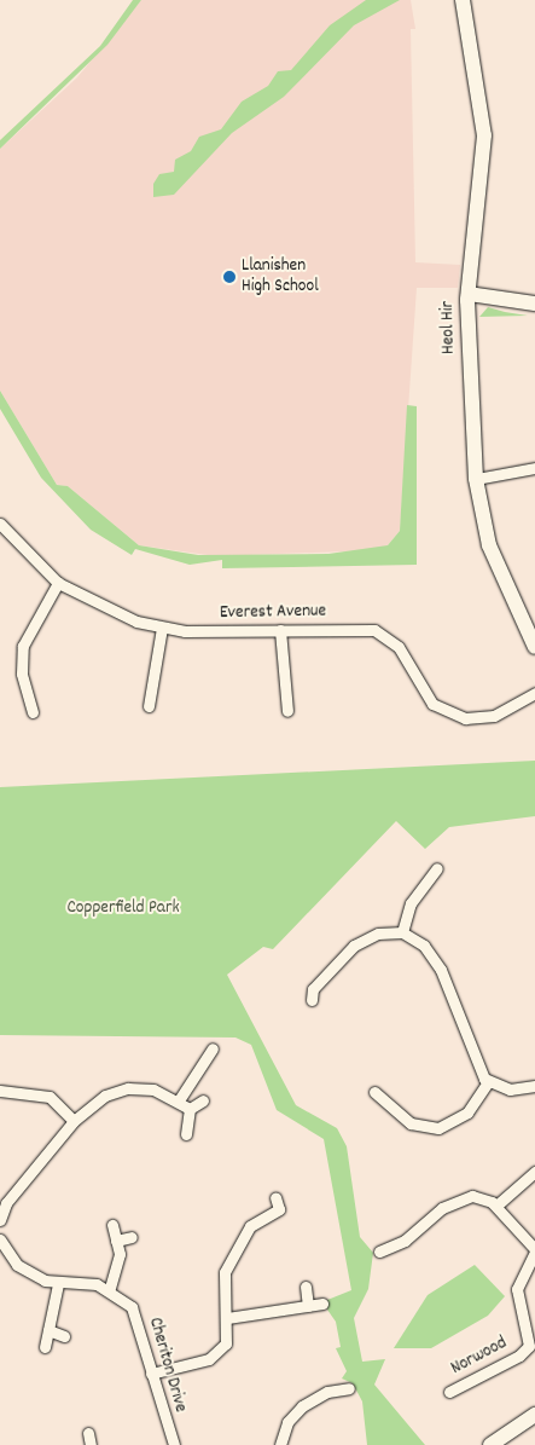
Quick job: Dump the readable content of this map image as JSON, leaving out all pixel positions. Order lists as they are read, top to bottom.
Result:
{
  "streets": {
    "street": [
      "Heol Hir",
      "Everest Avenue",
      "Norwood",
      "Cheriton Drive"
    ]
  },
  "parks": ["Copperfield Park"],
  "places": ["Llanishen High School"]
}
